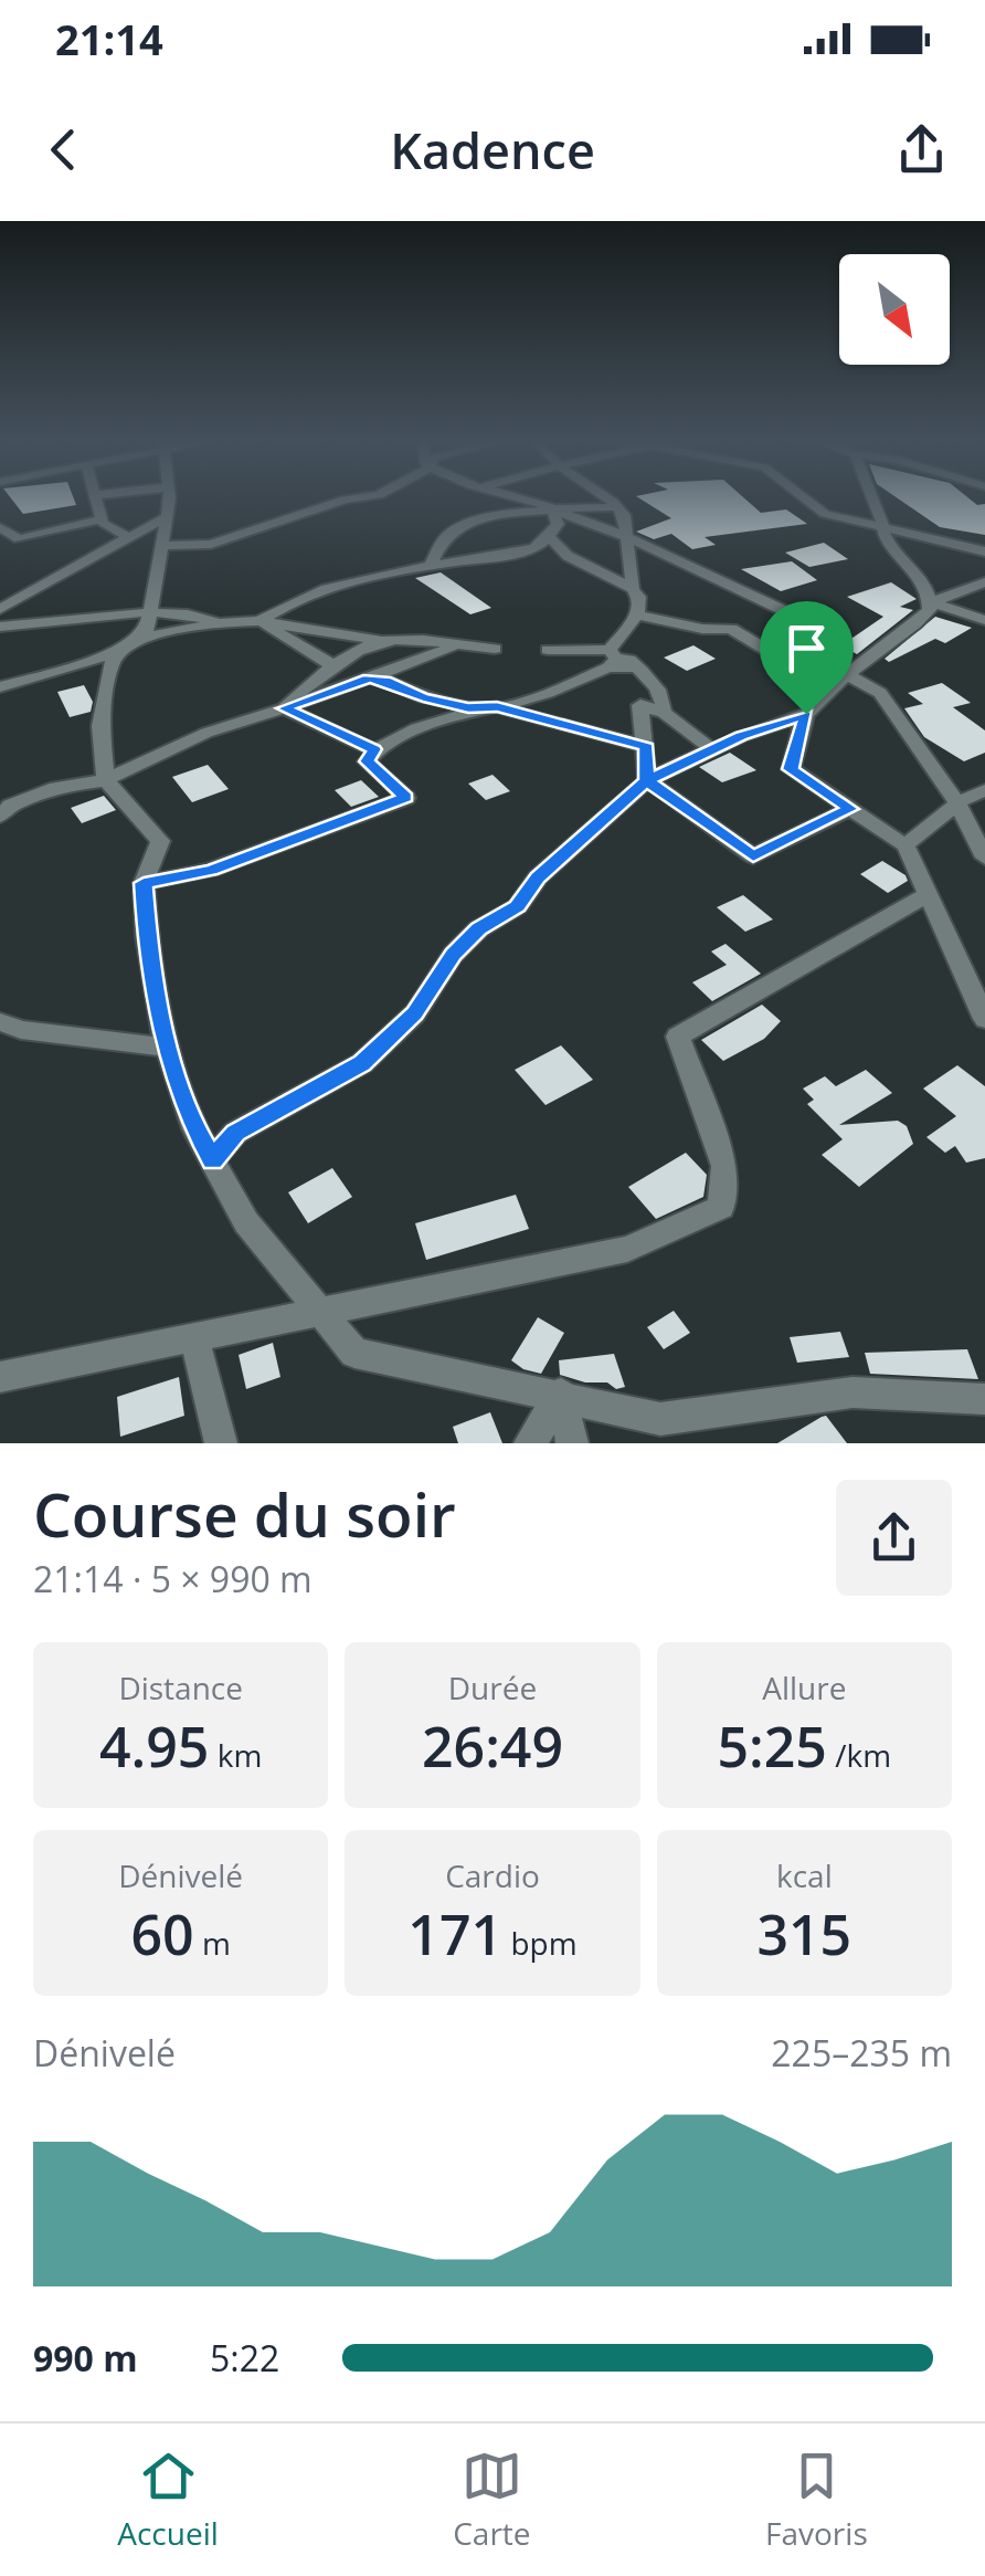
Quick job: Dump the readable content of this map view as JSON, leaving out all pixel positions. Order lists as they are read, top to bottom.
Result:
{
  "north": "bottom right",
  "page": {
    "status": "21:14",
    "header": "Kadence",
    "heading": ["Course du soir", "21:14 · 5 × 990 m"],
    "stats": [
      ["Distance", "4.95 km"],
      ["Durée", "26:49"],
      ["Allure", "5:25 /km"],
      ["Dénivelé", "60 m"],
      ["Cardio", "171 bpm"],
      ["kcal", "315"]
    ],
    "chart": ["Dénivelé", "225–235 m"],
    "list": [
      {
        "name": "990 m",
        "note": "5:22"
      }
    ],
    "tabs": ["Accueil", "Carte", "Favoris"]
  }
}
